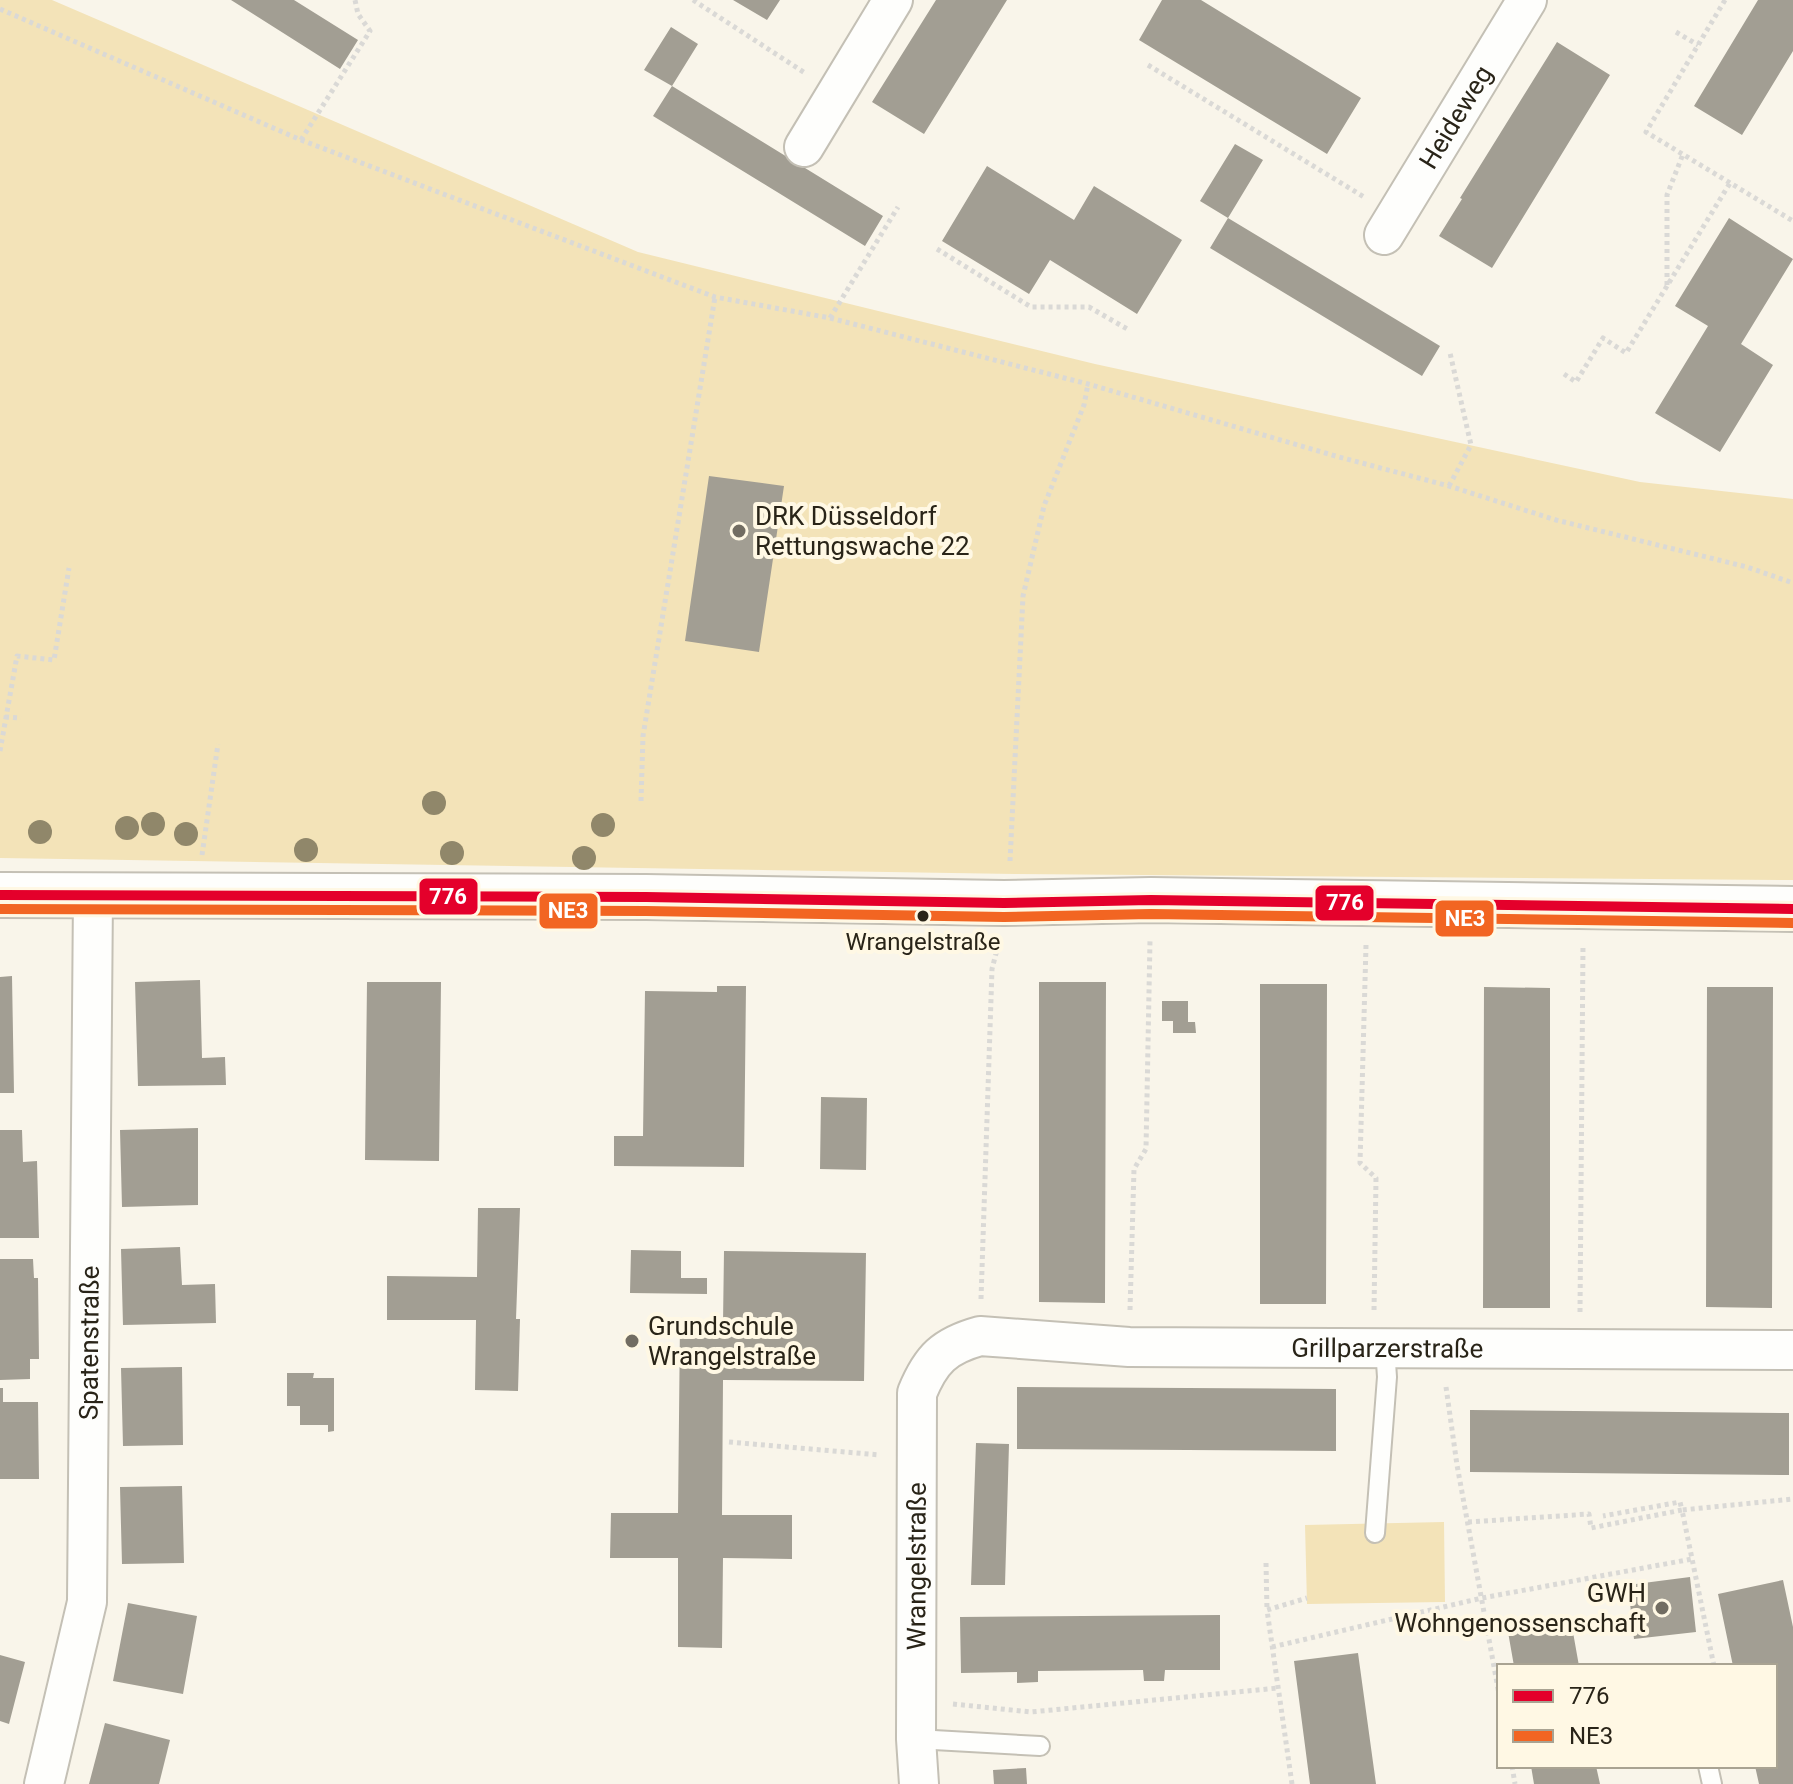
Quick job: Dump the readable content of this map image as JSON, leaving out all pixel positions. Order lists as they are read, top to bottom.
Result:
{
  "streets": {
    "street": [
      "Heideweg",
      "Spatenstraße",
      "Grillparzerstraße",
      "Wrangelstraße"
    ]
  },
  "crossings": [
    ["Grillparzerstraße", "Wrangelstraße"]
  ],
  "places": [
    "DRK Düsseldorf Rettungswache 22",
    "Wrangelstraße",
    "Grundschule Wrangelstraße",
    "GWH Wohngenossenschaft"
  ],
  "lines": ["transit line 776", "transit line NE3"],
  "legend": ["776", "NE3"]
}
